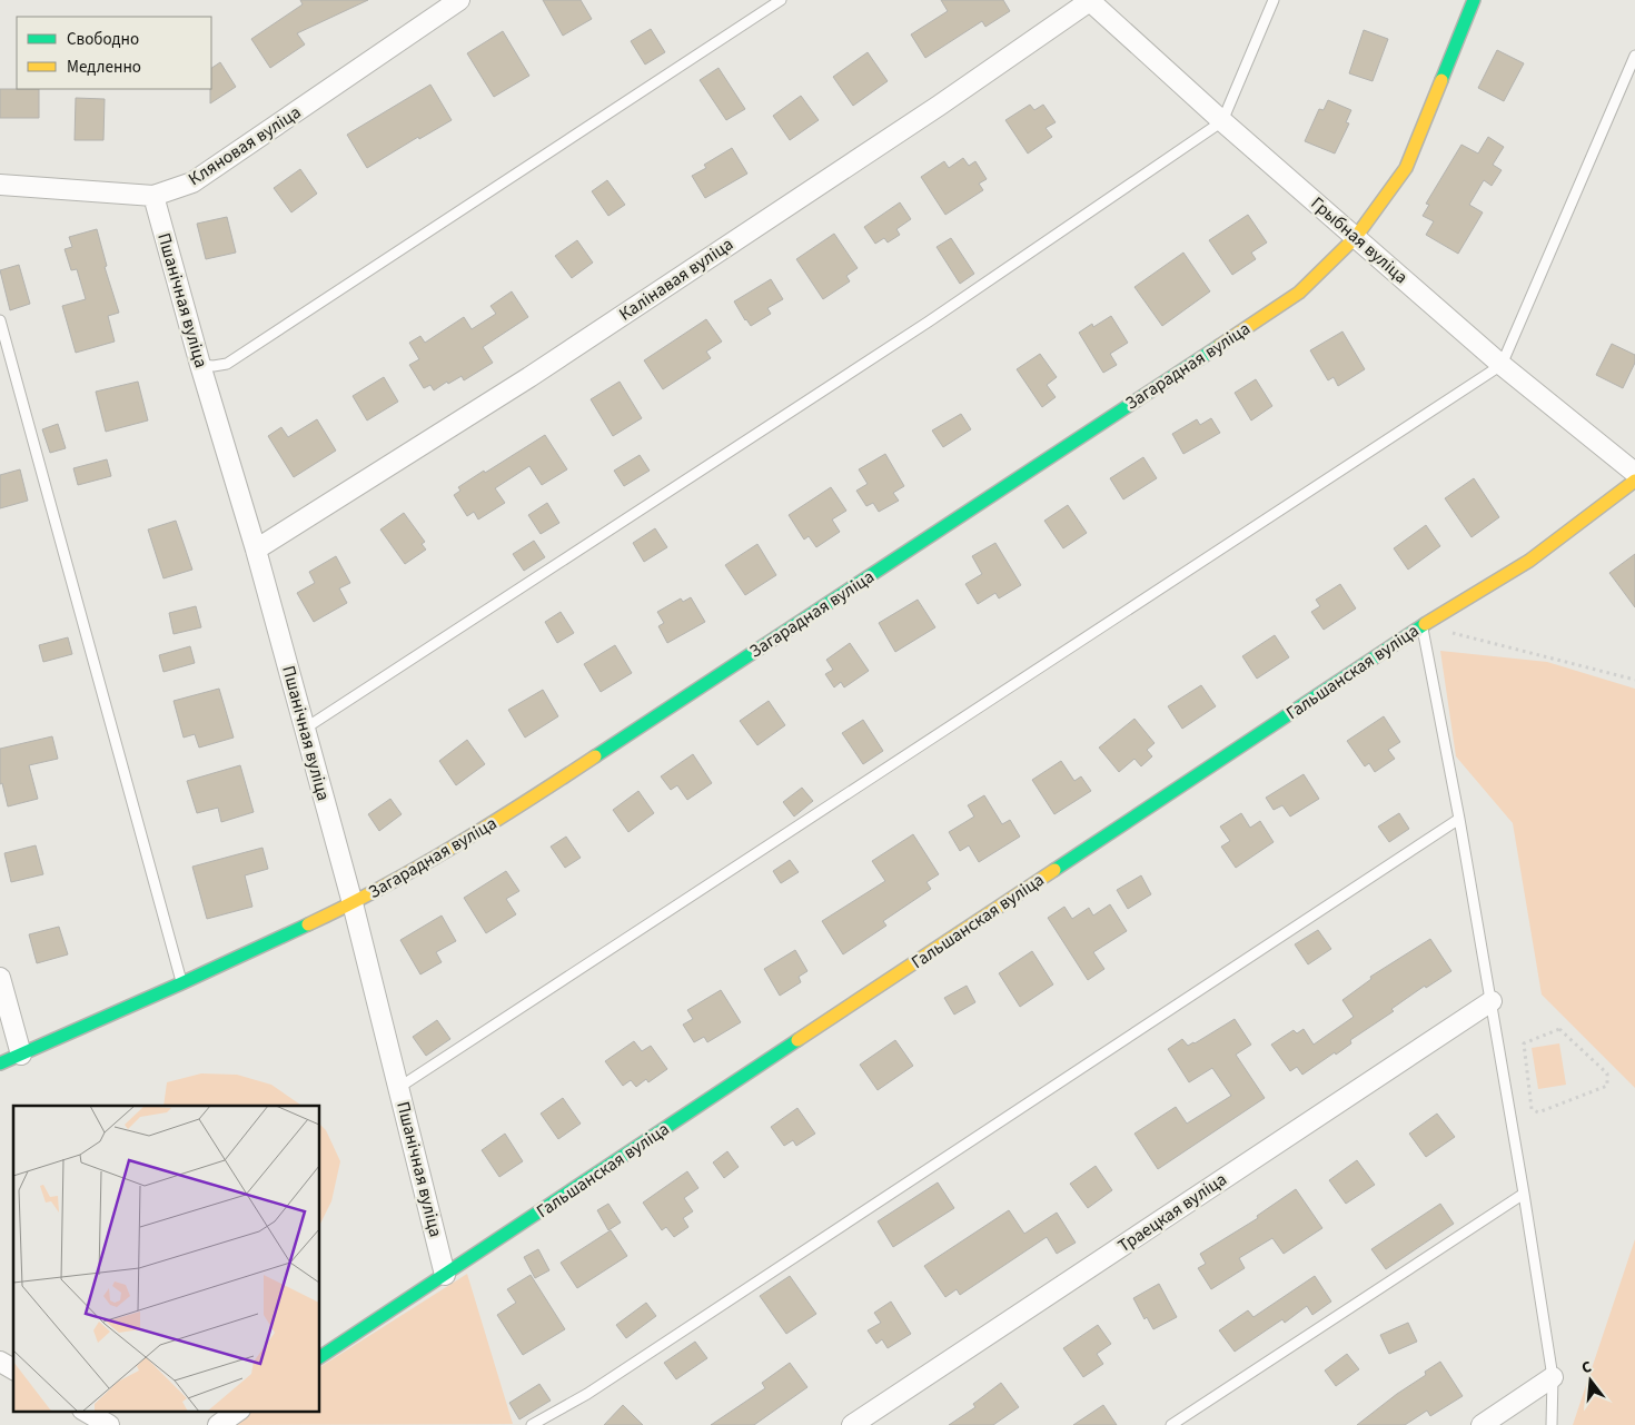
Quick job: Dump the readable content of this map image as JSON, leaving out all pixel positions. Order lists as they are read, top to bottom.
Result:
{
  "streets": {
    "street": [
      "Кляновая вуліца",
      "Грыбная вуліца",
      "Калінавая вуліца",
      "Пшанічная вуліца",
      "Загарадная вуліца",
      "Гальшанская вуліца",
      "Траецкая вуліца"
    ]
  },
  "crossings": [
    ["Кляновая вуліца", "Пшанічная вуліца"],
    ["Грыбная вуліца", "Калінавая вуліца"],
    ["Грыбная вуліца", "Загарадная вуліца"],
    ["Калінавая вуліца", "Пшанічная вуліца"],
    ["Пшанічная вуліца", "Загарадная вуліца"],
    ["Пшанічная вуліца", "Гальшанская вуліца"]
  ],
  "legend": ["Свободно", "Медленно"],
  "north": "top"
}
